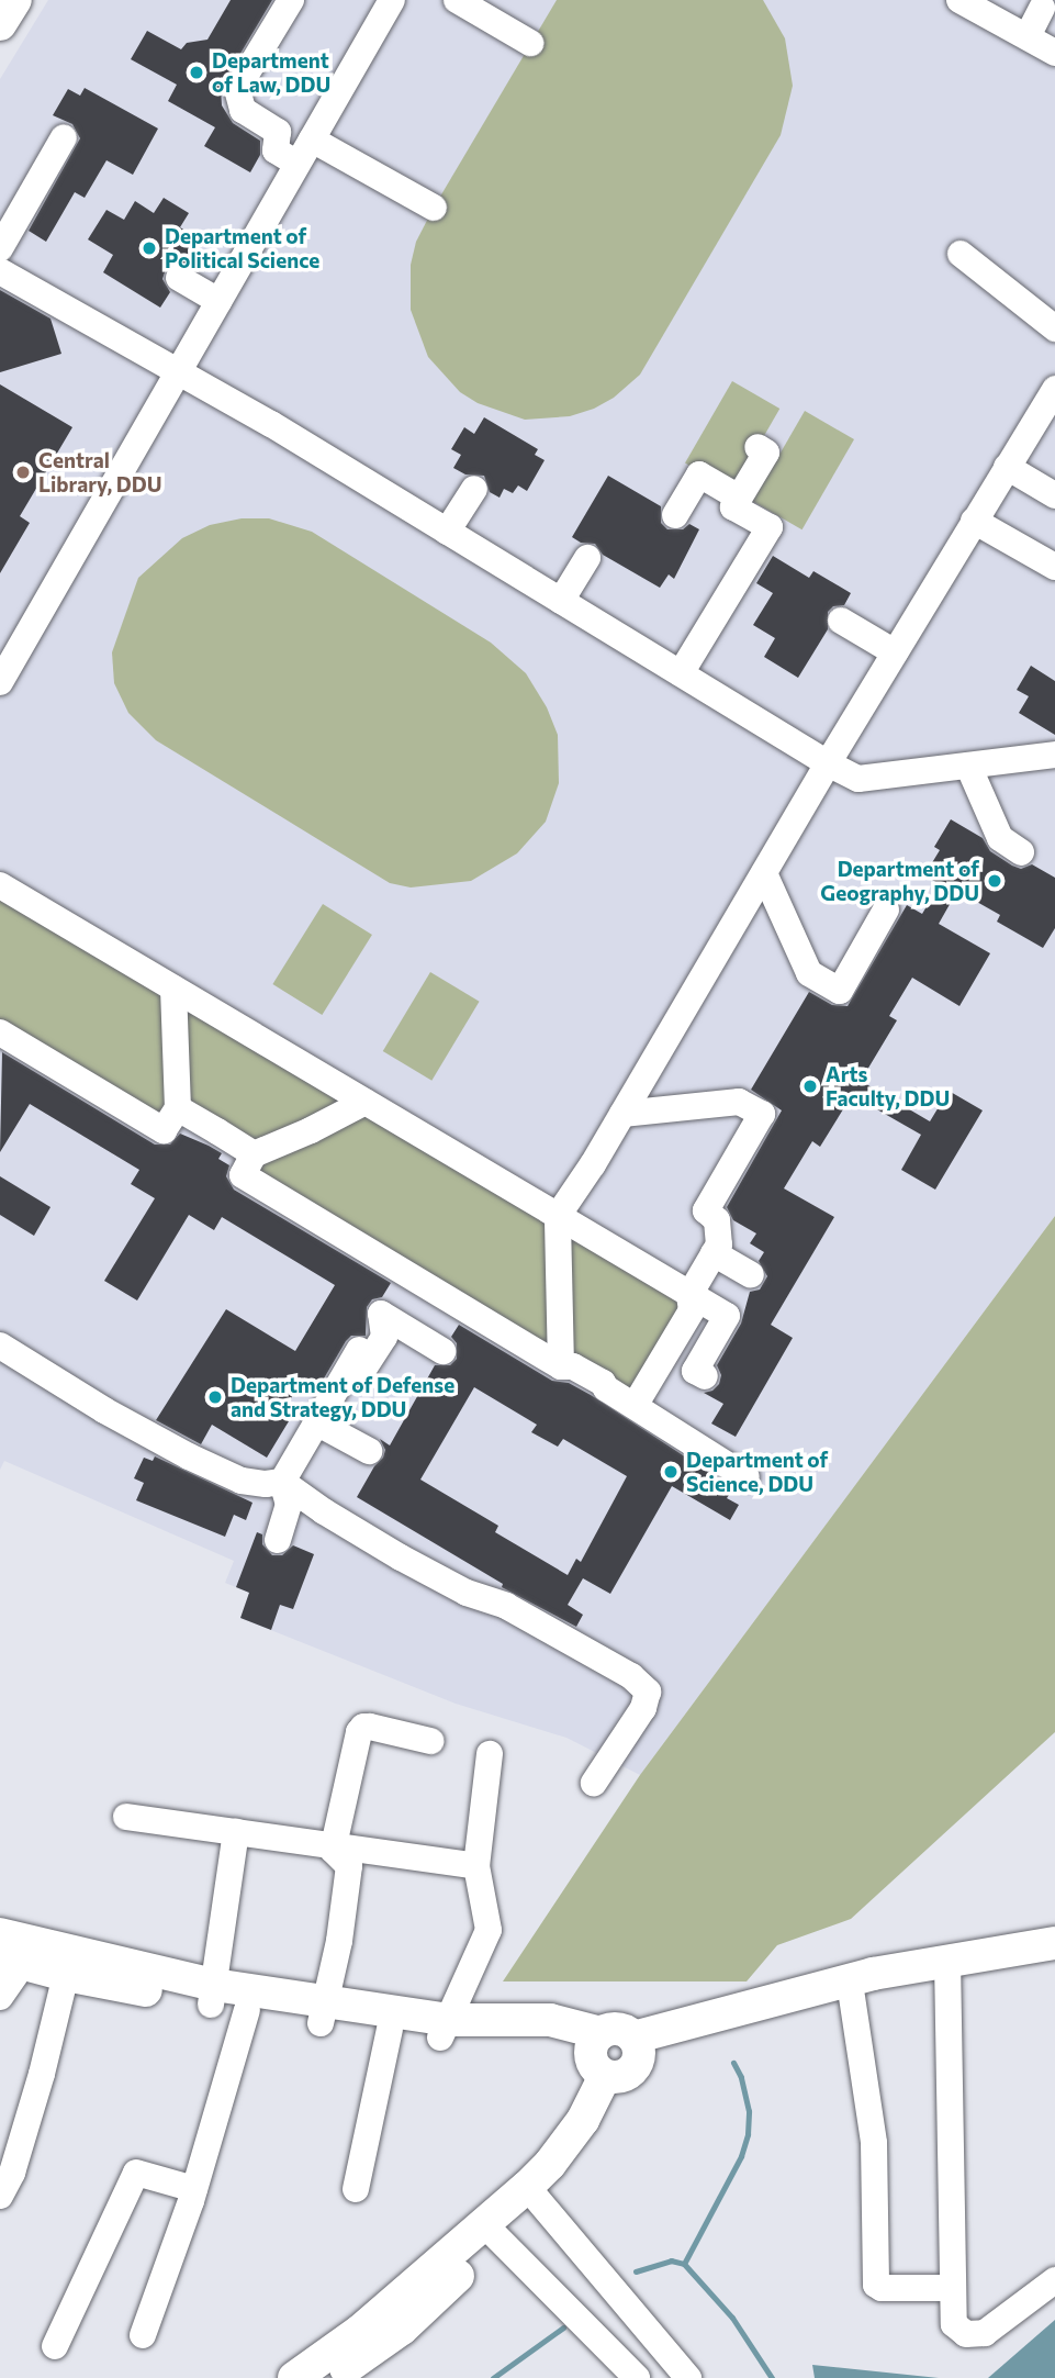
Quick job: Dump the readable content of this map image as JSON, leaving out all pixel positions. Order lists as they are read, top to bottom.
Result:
{
  "places": [
    "Department of Law, DDU",
    "Department of Political Science",
    "Central Library, DDU",
    "Department of Geography, DDU",
    "Arts Faculty, DDU",
    "Department of Defense and Strategy, DDU",
    "Department of Science, DDU"
  ]
}
